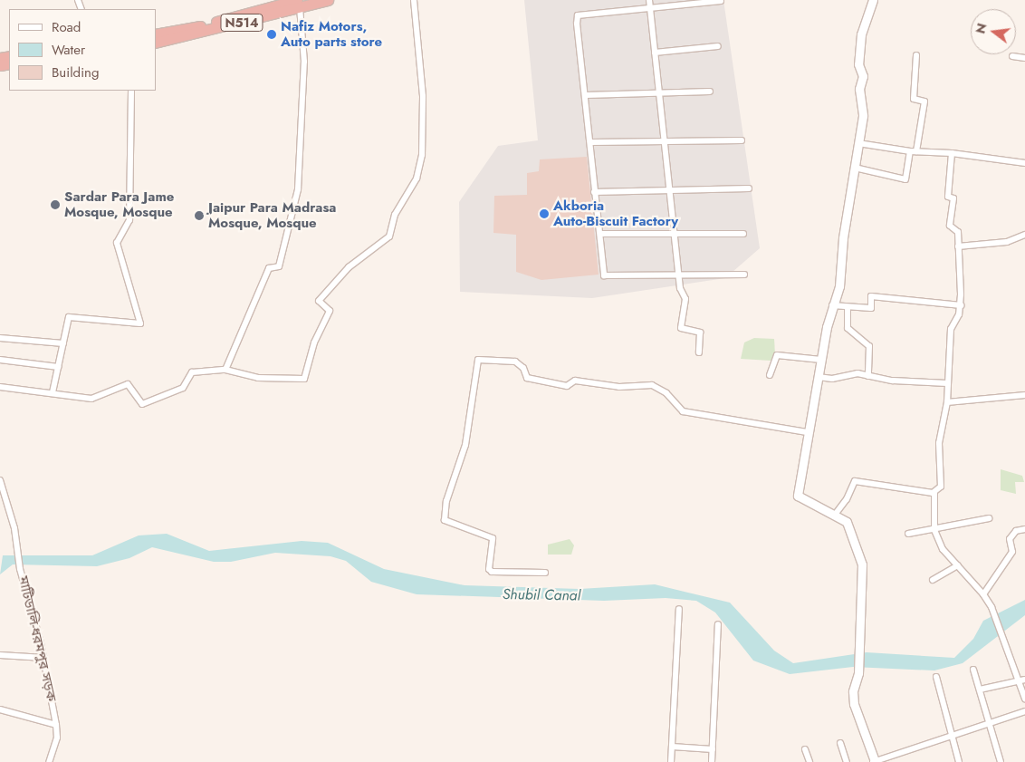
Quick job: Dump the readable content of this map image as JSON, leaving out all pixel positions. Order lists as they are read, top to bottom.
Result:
{
  "streets": {
    "highway": ["N514"],
    "street": ["মাটিডালি-ধরমপুর সড়ক"]
  },
  "water": ["Shubil Canal"],
  "places": [
    "Nafiz Motors, Auto parts store",
    "Sardar Para Jame Mosque, Mosque",
    "Akboria Auto-Biscuit Factory",
    "Jaipur Para Madrasa Mosque, Mosque"
  ],
  "legend": ["Road", "Water", "Building"],
  "north": "left"
}
